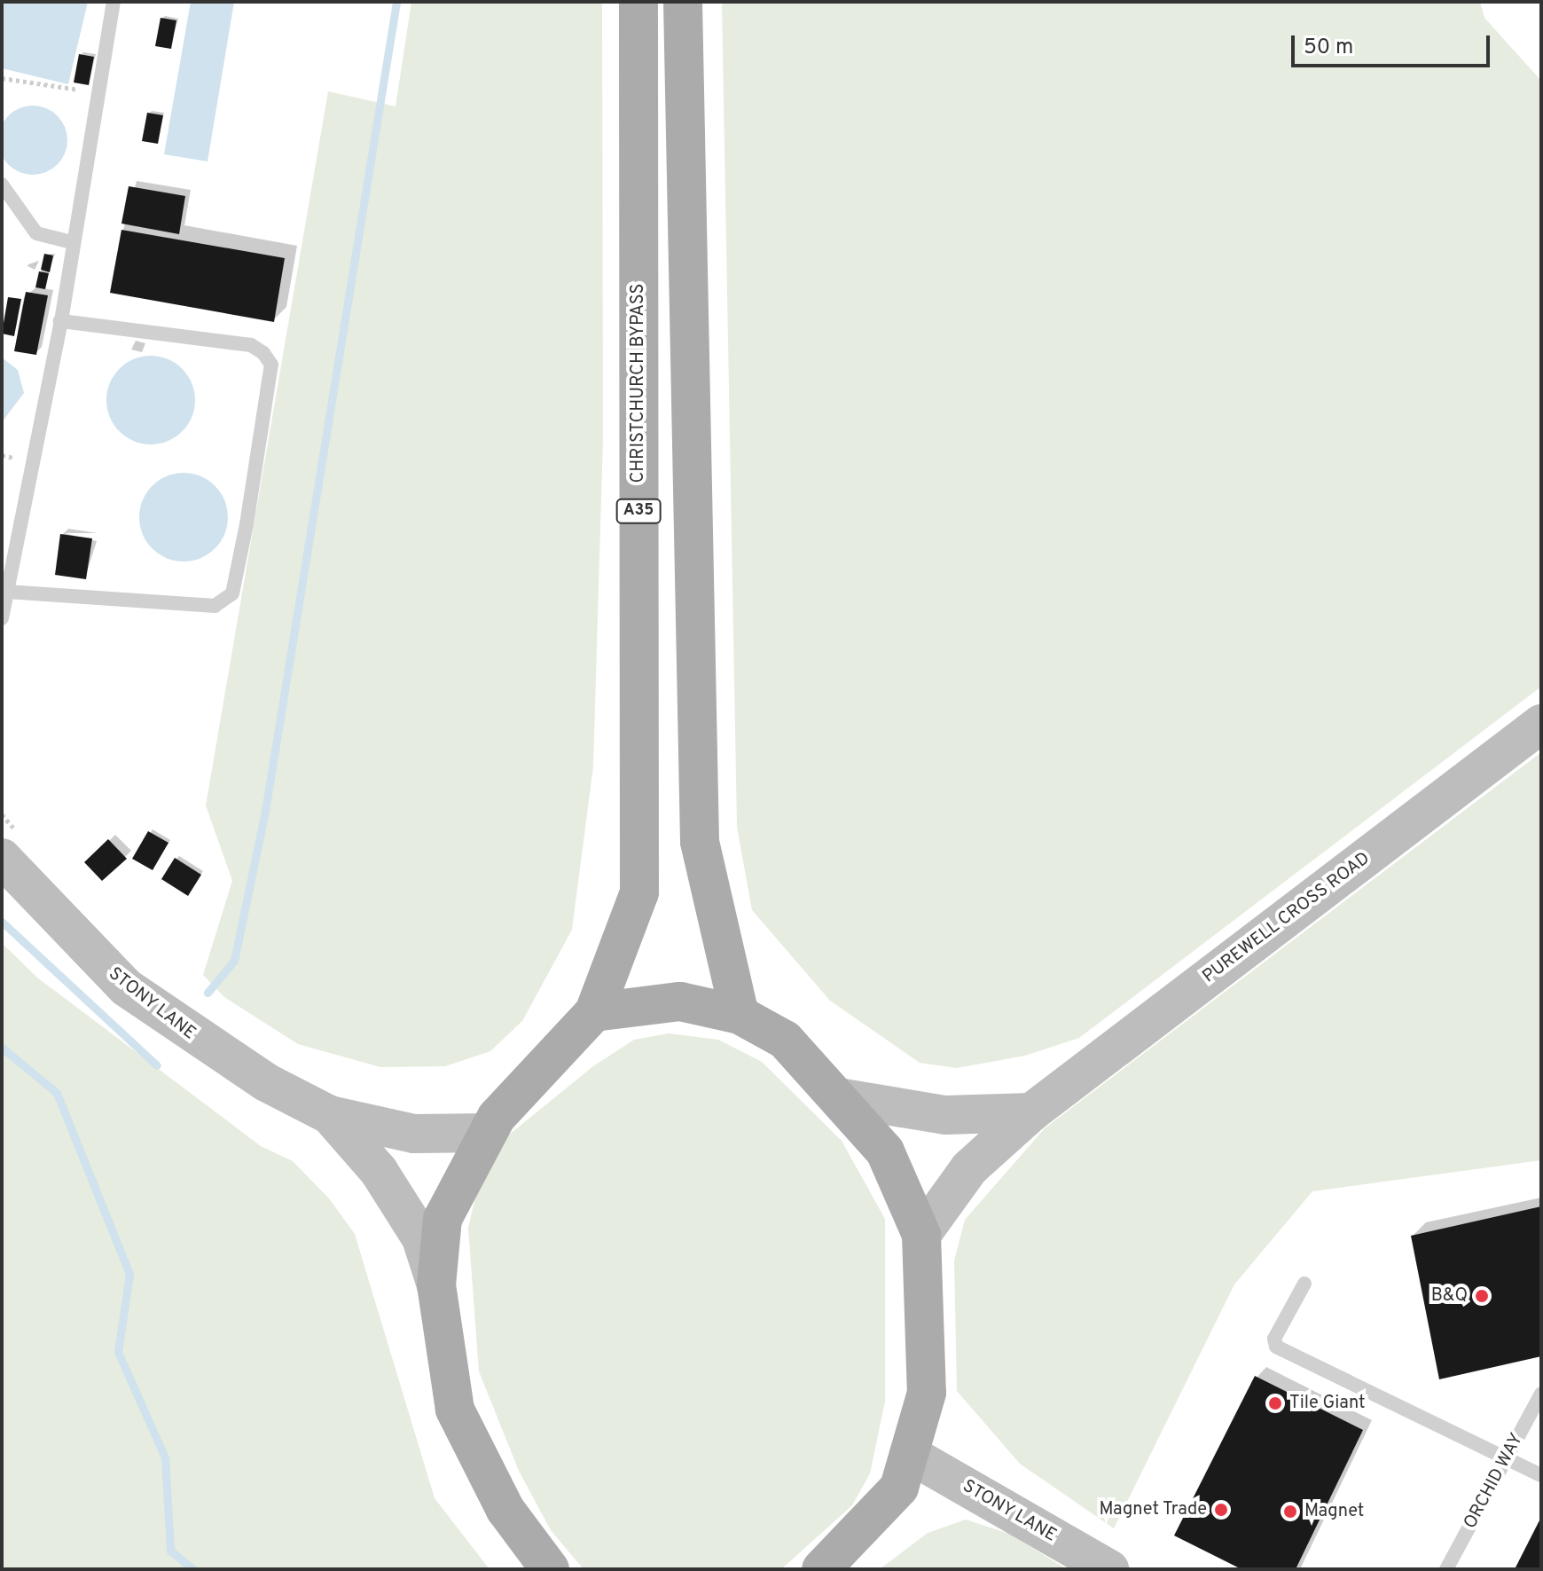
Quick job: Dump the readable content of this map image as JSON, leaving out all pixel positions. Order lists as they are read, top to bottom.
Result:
{
  "streets": {
    "main road": [
      "CHRISTCHURCH BYPASS",
      "A35",
      "PUREWELL CROSS ROAD",
      "STONY LANE"
    ],
    "lane": ["ORCHID WAY"]
  },
  "places": [
    "B&Q",
    "Tile Giant",
    "Magnet Trade",
    "Magnet"
  ],
  "scale_bar": "50 m"
}
